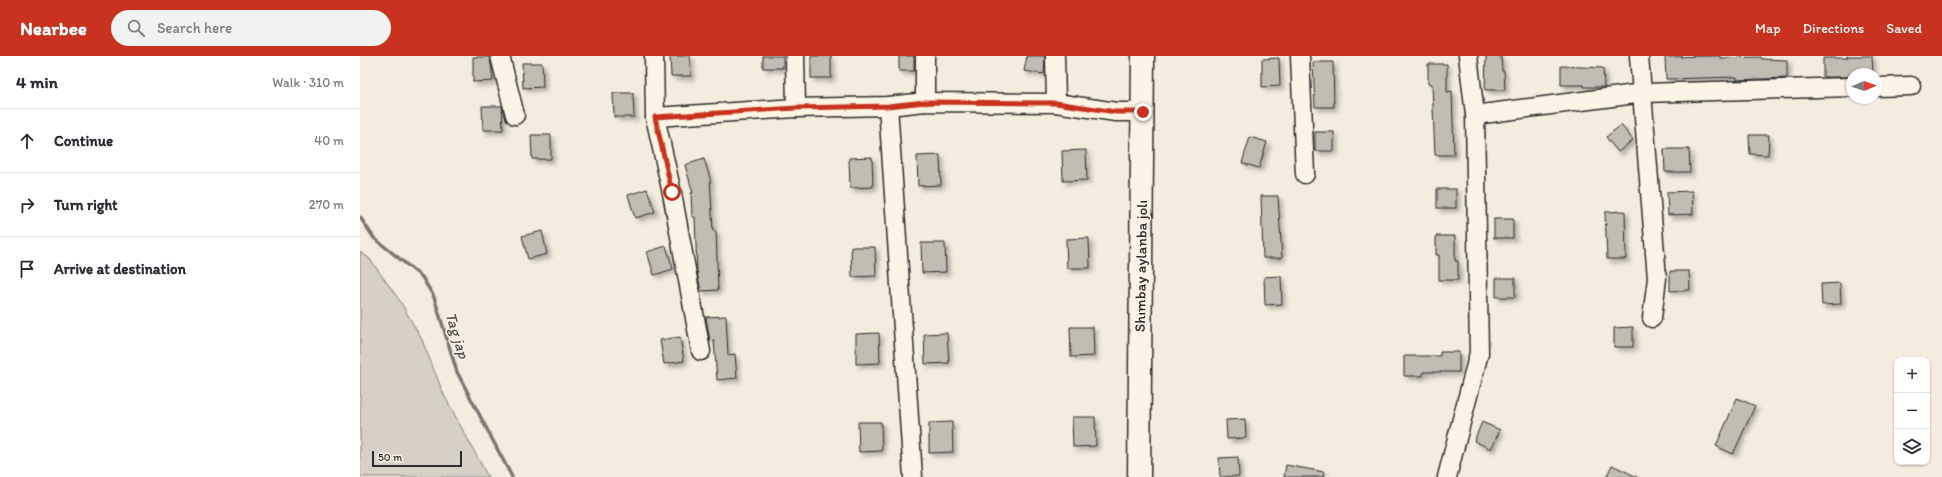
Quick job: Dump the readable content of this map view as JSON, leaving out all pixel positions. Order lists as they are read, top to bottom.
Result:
{
  "streets": {
    "main road": ["Shımbay aylanba jolı"]
  },
  "water": ["Tag jap"],
  "scale_bar": "50 m",
  "north": "right",
  "page": {
    "header": "Nearbee",
    "search": "Search here",
    "nav": ["Map", "Directions", "Saved"],
    "heading": ["4 min", "Walk · 310 m"],
    "list": [
      ["Continue", "40 m"],
      ["Turn right", "270 m"],
      "Arrive at destination"
    ],
    "map_buttons": ["+", "−"],
    "scale": "50 m"
  }
}
